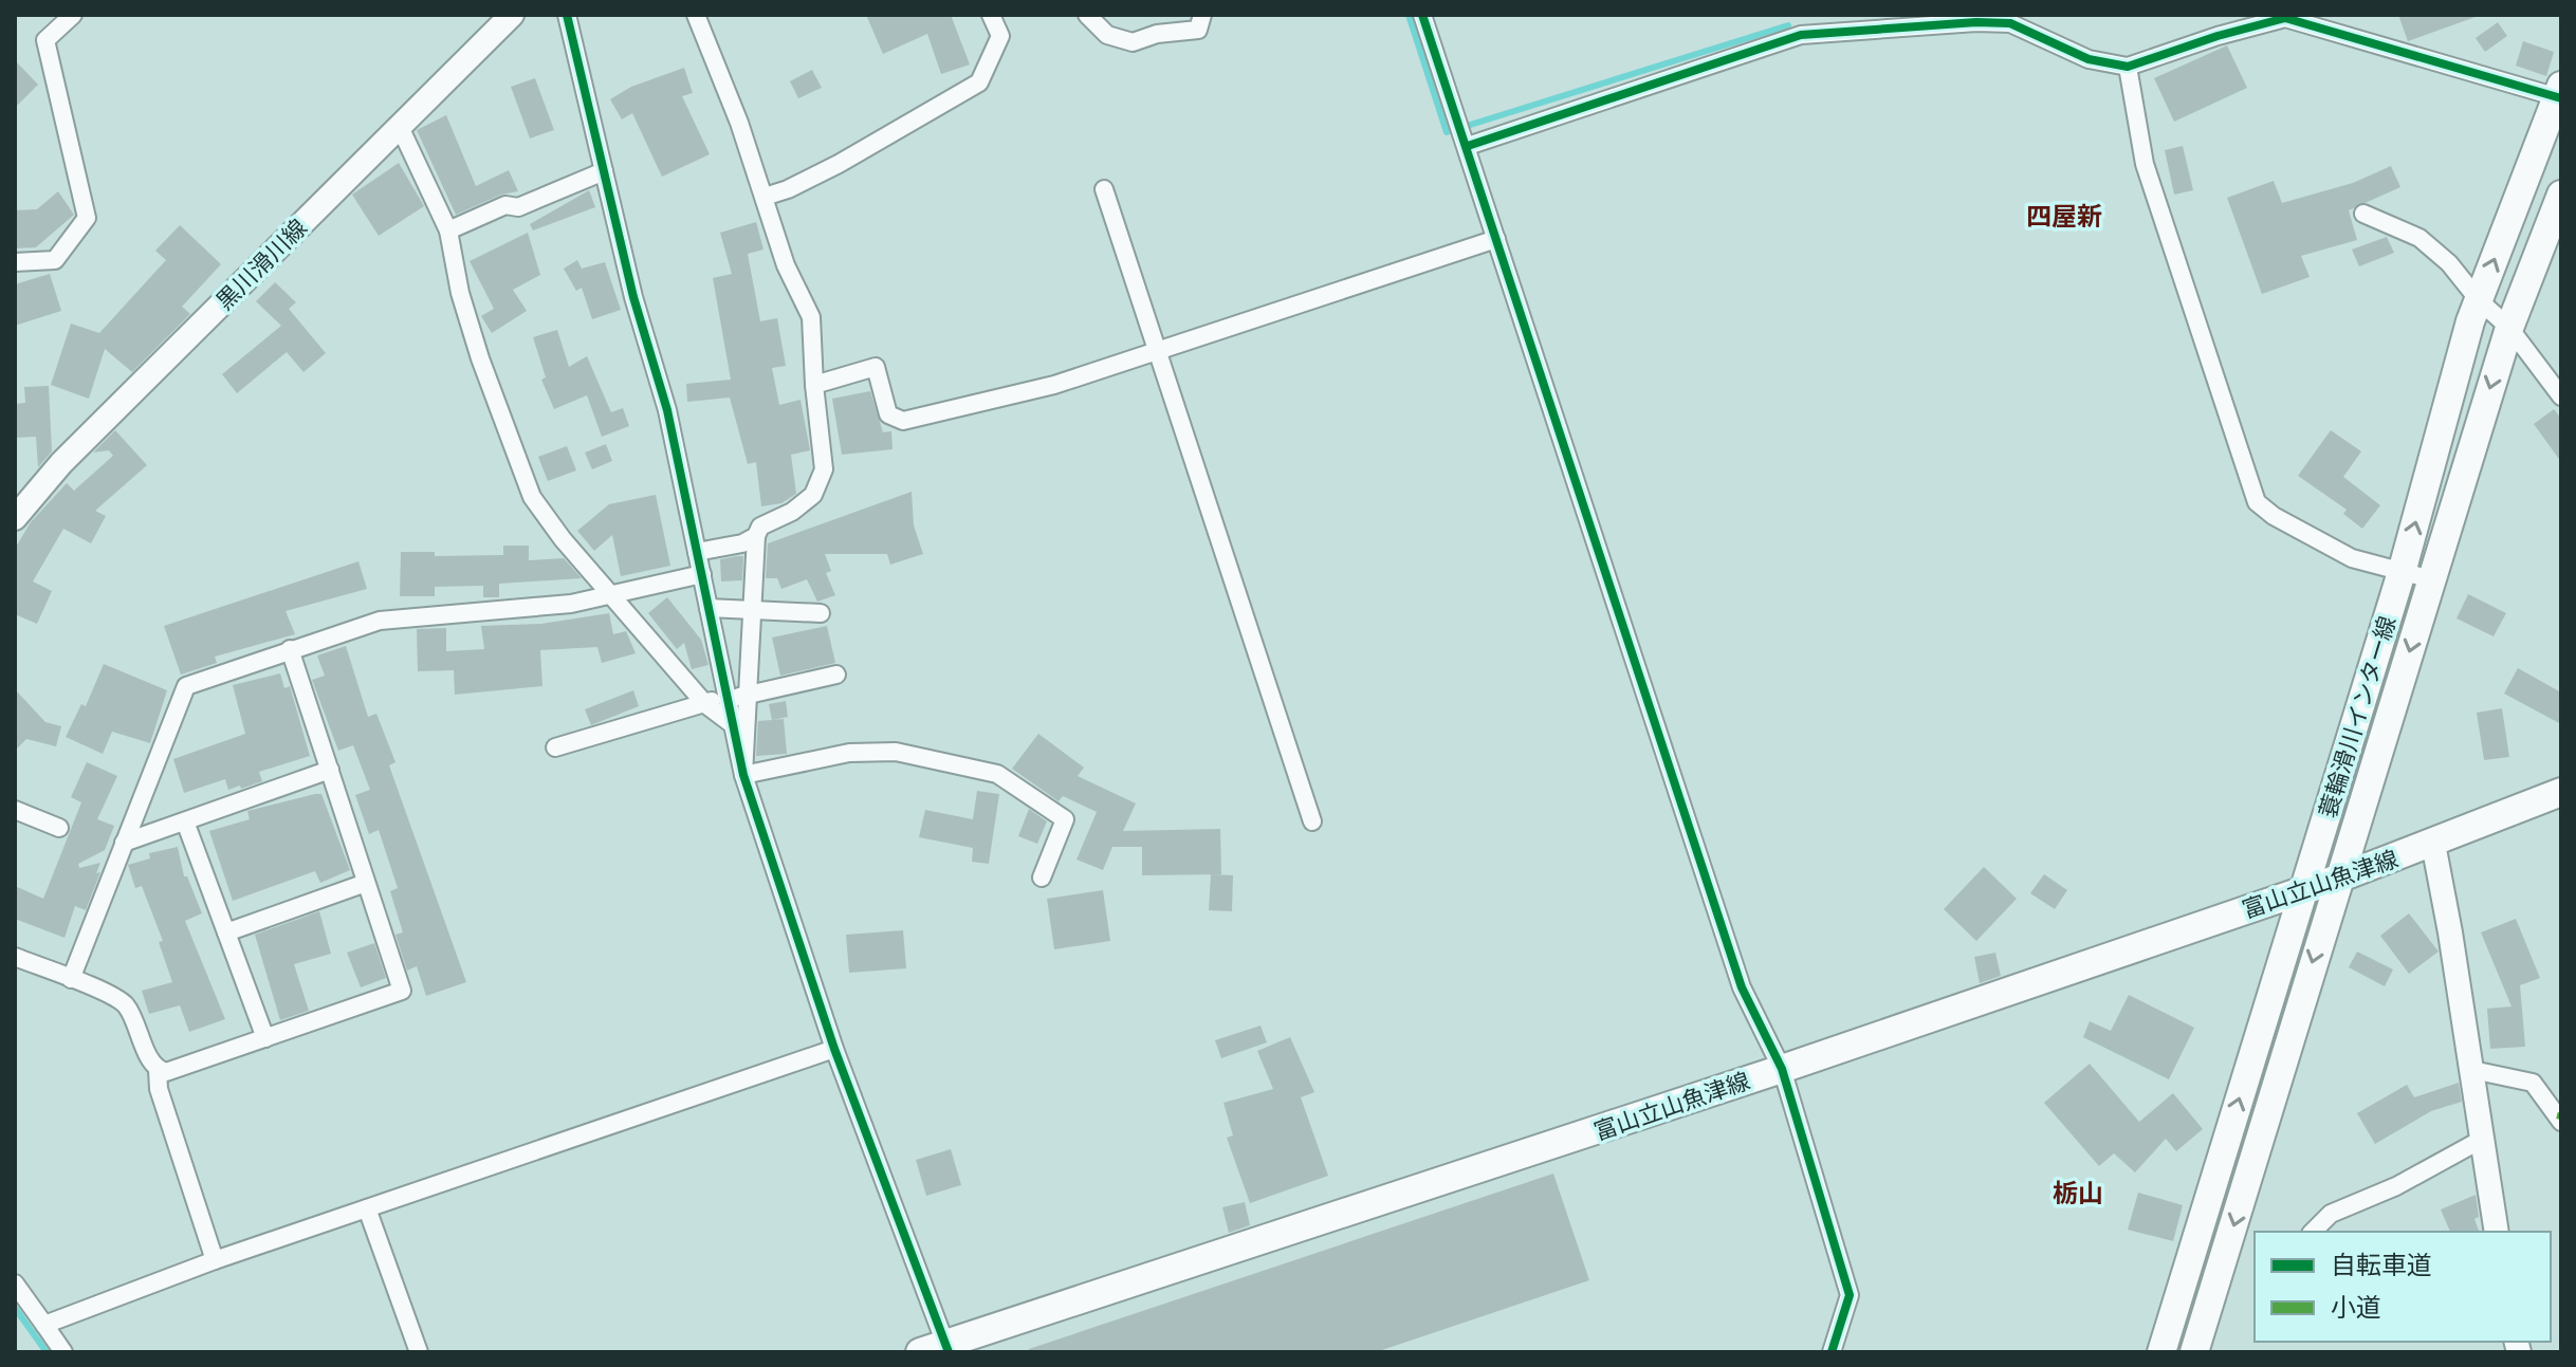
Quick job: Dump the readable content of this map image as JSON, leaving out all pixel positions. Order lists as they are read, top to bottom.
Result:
{
  "streets": {
    "main road": ["黒川滑川線", "蓑輪滑川インター線", "富山立山魚津線"]
  },
  "crossings": [
    ["蓑輪滑川インター線", "富山立山魚津線"]
  ],
  "districts": ["四屋新", "栃山"],
  "legend": ["自転車道", "小道"]
}
